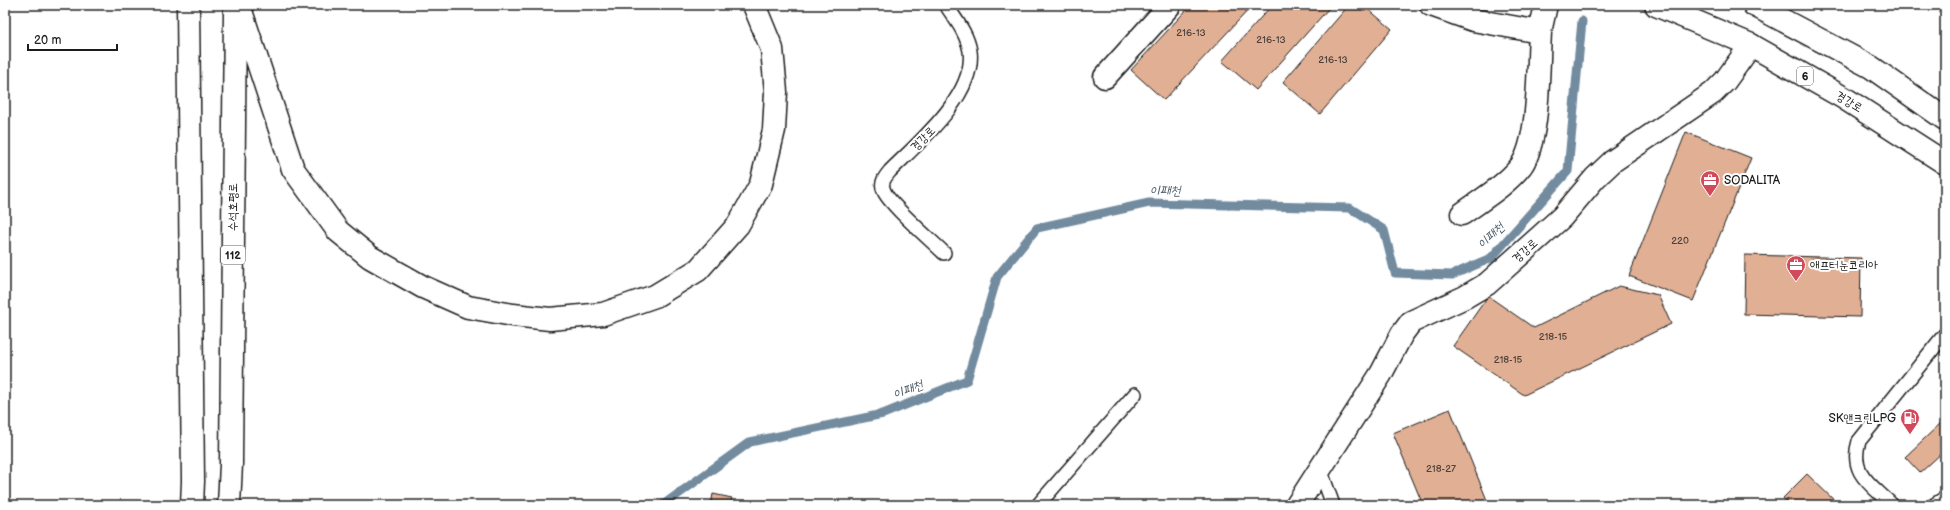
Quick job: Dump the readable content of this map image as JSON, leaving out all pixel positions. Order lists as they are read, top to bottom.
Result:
{
  "streets": {
    "main road": [
      "6",
      "경강로",
      "수석호평로",
      "112"
    ]
  },
  "water": ["이패천"],
  "places": {
    "office": ["SODALITA", "애프터눈코리아"],
    "fuel station": ["SK앤크린LPG"]
  },
  "house_numbers": [
    "216-13",
    "216-13",
    "216-13",
    "220",
    "218-15",
    "218-15",
    "218-27"
  ],
  "scale_bar": "20 m"
}
